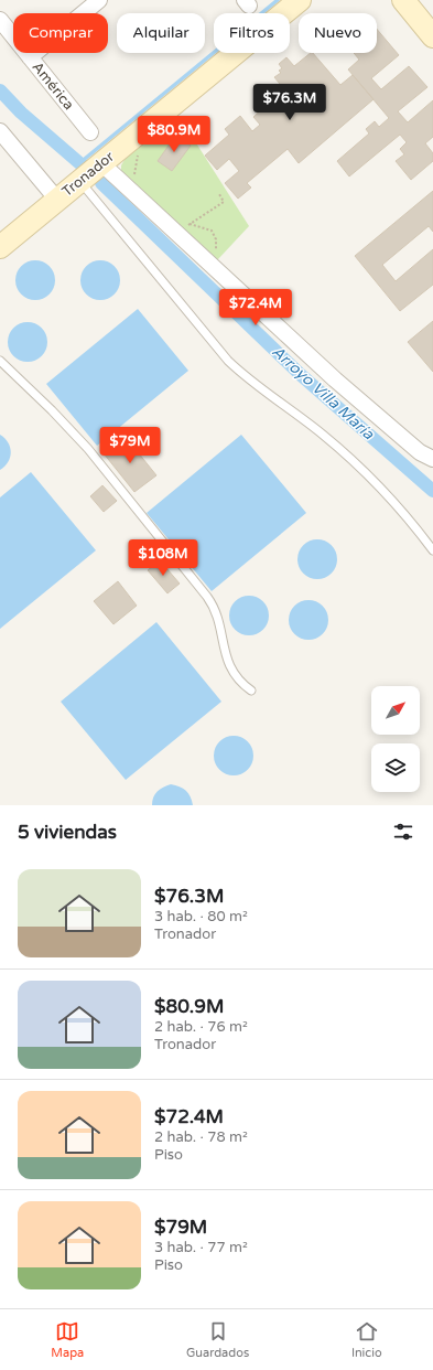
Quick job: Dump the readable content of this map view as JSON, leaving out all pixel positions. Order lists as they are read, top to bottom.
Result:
{
  "streets": {
    "main road": ["Tronador"],
    "street": ["América"]
  },
  "water": ["Arroyo Villa María"],
  "north": "top right",
  "page": {
    "chip": [
      "Comprar",
      "Alquilar",
      "Filtros",
      "Nuevo"
    ],
    "price": [
      "$76.3M",
      "$80.9M",
      "$72.4M",
      "$79M",
      "$108M"
    ],
    "heading": "5 viviendas",
    "list": [
      {
        "name": "$76.3M",
        "note": "3 hab. · 80 m² · Tronador"
      },
      {
        "name": "$80.9M",
        "note": "2 hab. · 76 m² · Tronador"
      },
      {
        "name": "$72.4M",
        "note": "2 hab. · 78 m² · Piso"
      },
      {
        "name": "$79M",
        "note": "3 hab. · 77 m² · Piso"
      }
    ],
    "tabs": ["Mapa", "Guardados", "Inicio"]
  }
}
